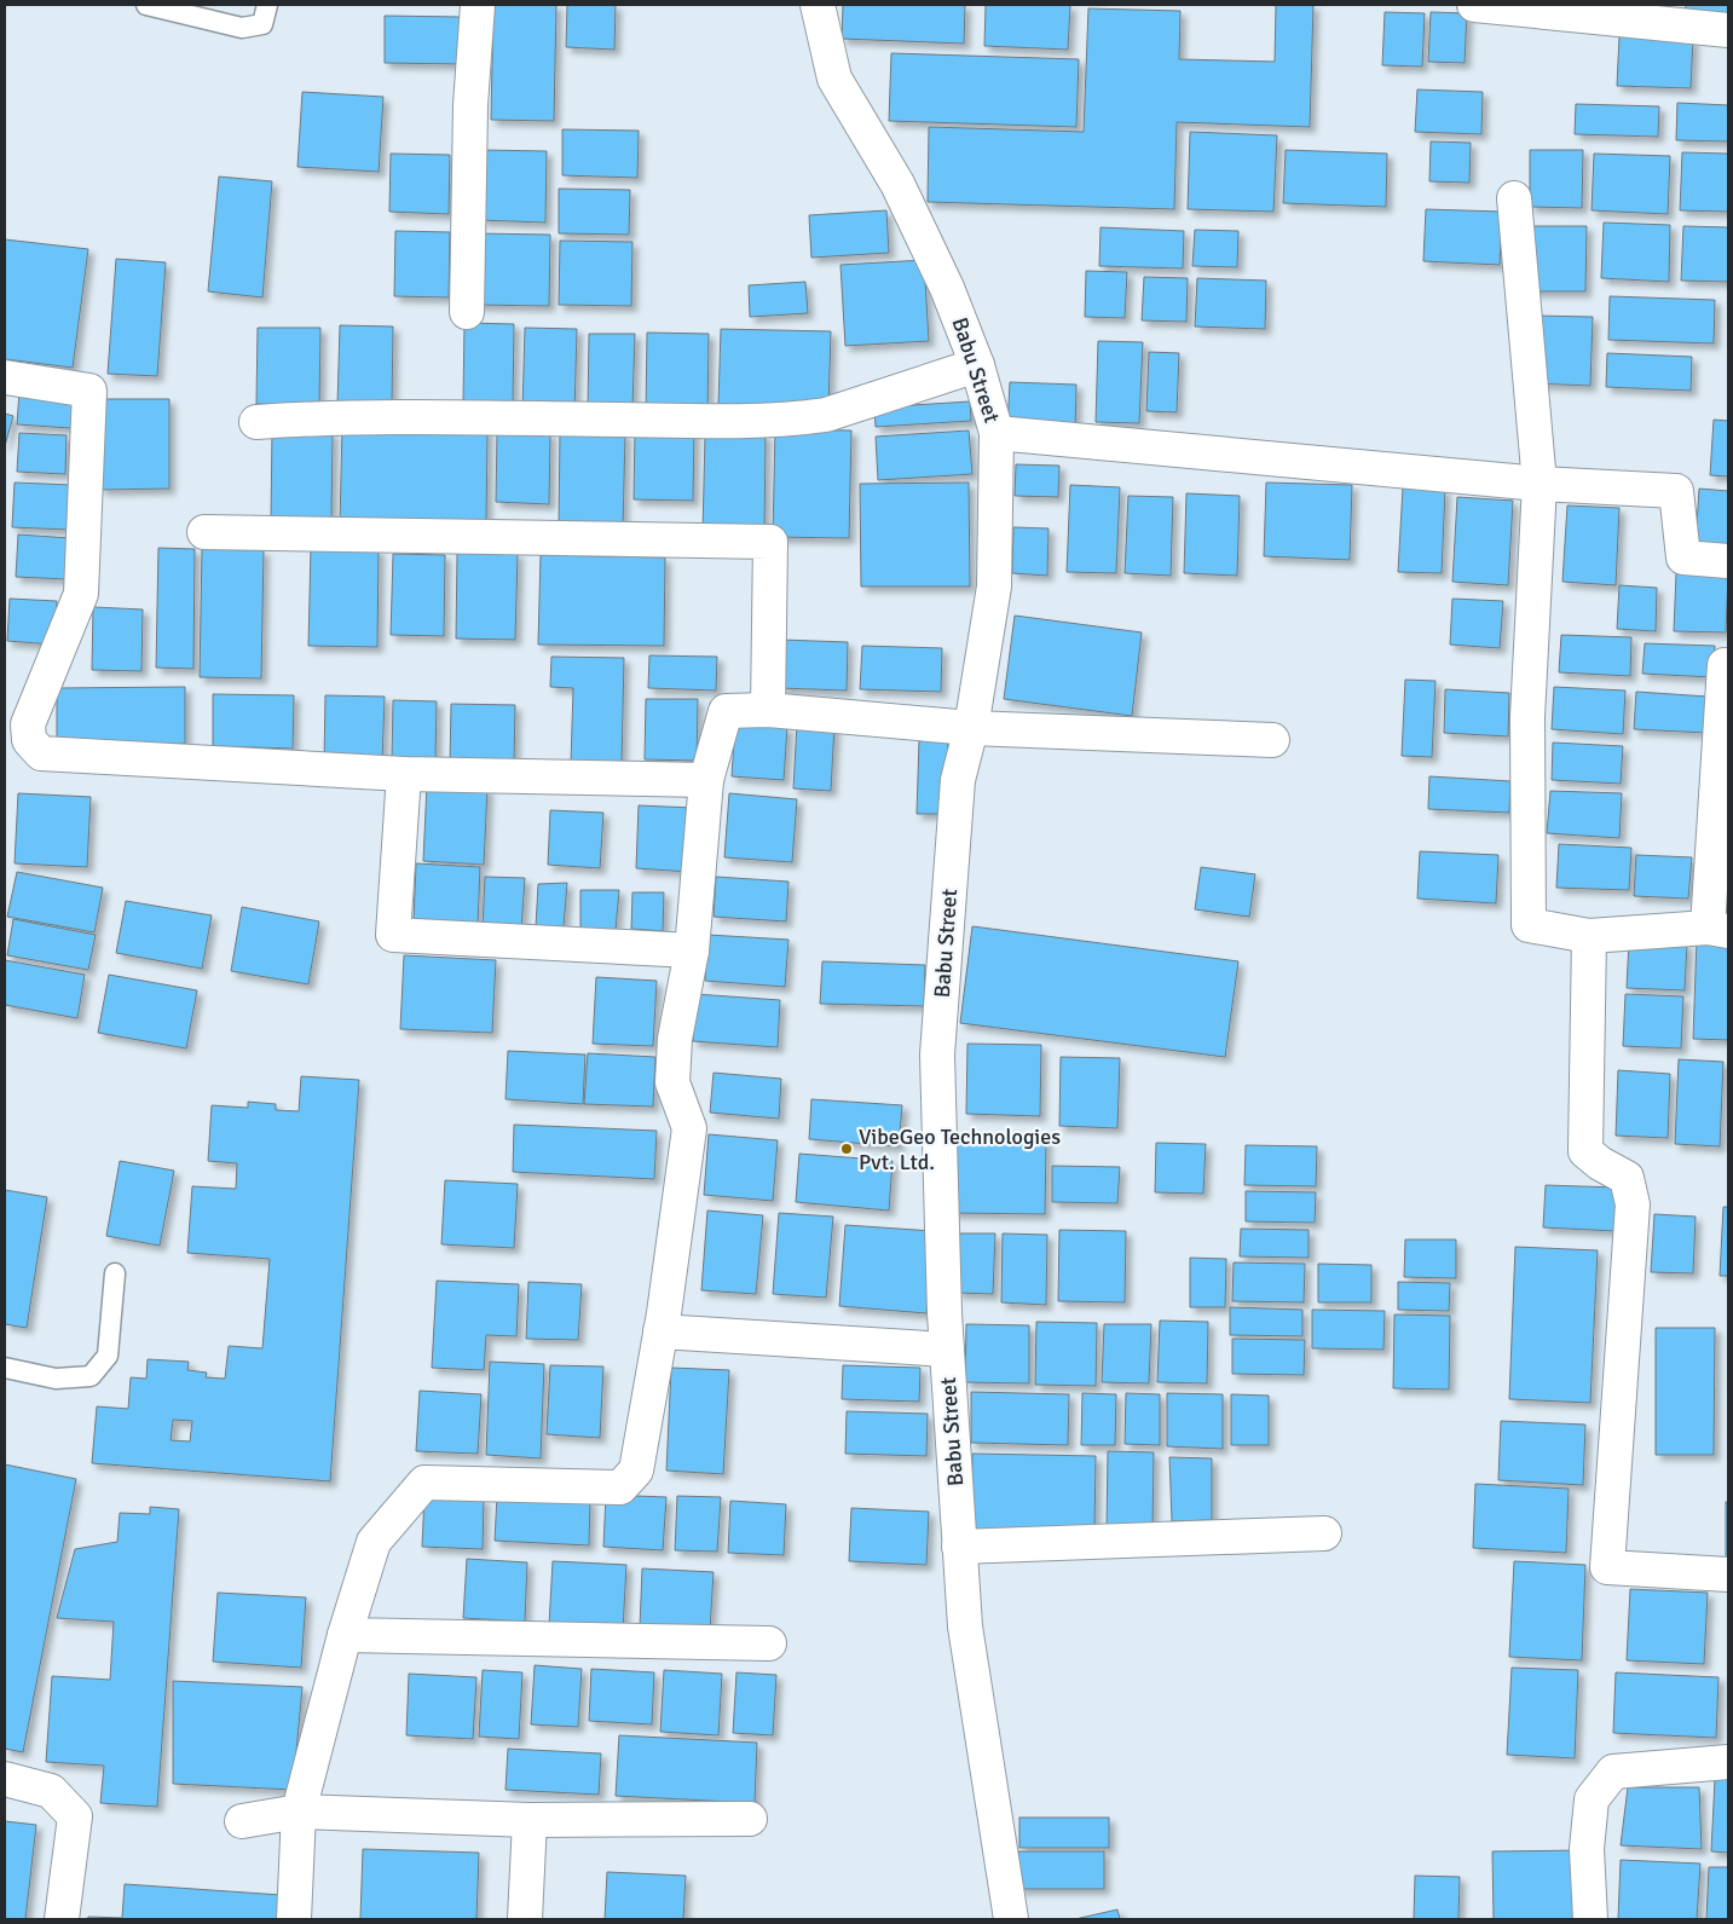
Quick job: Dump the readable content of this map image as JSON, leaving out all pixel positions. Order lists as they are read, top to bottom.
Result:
{
  "streets": {
    "street": ["Babu Street"]
  },
  "places": ["VibeGeo Technologies Pvt. Ltd."]
}
